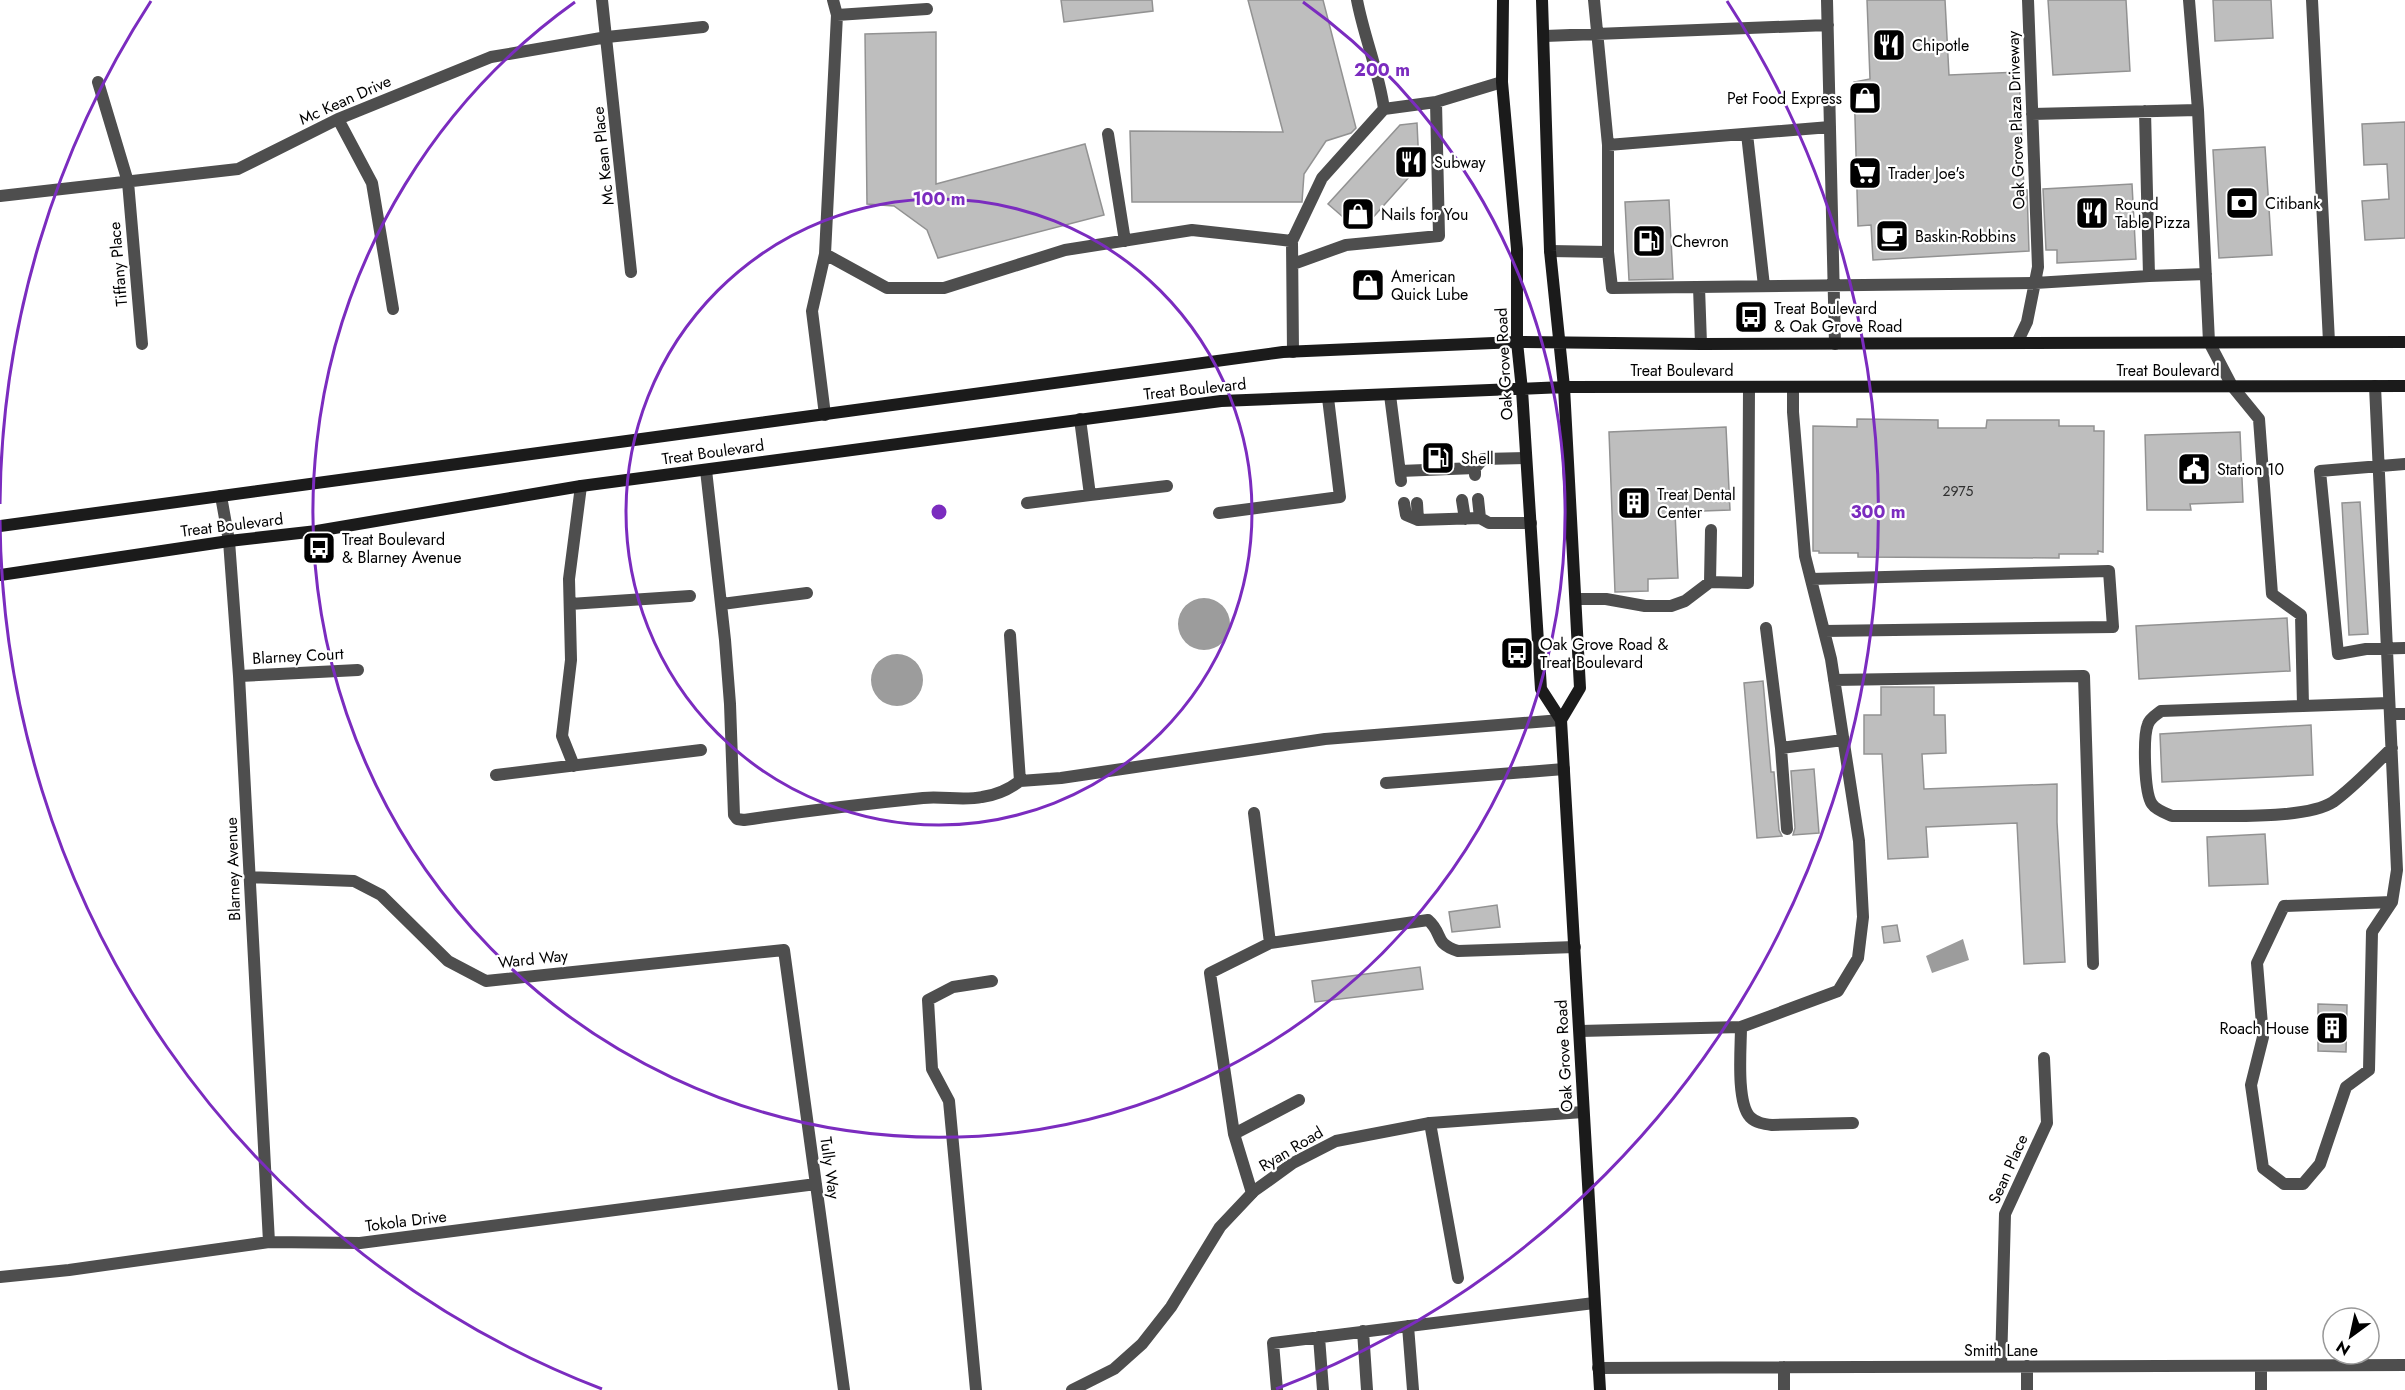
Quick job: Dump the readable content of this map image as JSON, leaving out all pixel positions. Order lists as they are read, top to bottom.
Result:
{
  "streets": {
    "main road": ["Oak Grove Road", "Treat Boulevard"],
    "street": [
      "Mc Kean Drive",
      "Oak Grove Plaza Driveway",
      "Mc Kean Place",
      "Tiffany Place",
      "Blarney Court",
      "Blarney Avenue",
      "Ward Way",
      "Ryan Road",
      "Tully Way",
      "Sean Place",
      "Tokola Drive",
      "Smith Lane"
    ]
  },
  "crossings": [
    ["Mc Kean Drive", "Mc Kean Place"],
    ["Mc Kean Drive", "Tiffany Place"],
    ["Oak Grove Plaza Driveway", "Treat Boulevard"],
    ["Oak Grove Road", "Treat Boulevard"],
    ["Oak Grove Road", "Ryan Road"],
    ["Oak Grove Road", "Smith Lane"],
    ["Treat Boulevard", "Blarney Avenue"],
    ["Blarney Court", "Blarney Avenue"],
    ["Blarney Avenue", "Ward Way"],
    ["Blarney Avenue", "Tokola Drive"],
    ["Ward Way", "Tully Way"],
    ["Tully Way", "Tokola Drive"],
    ["Sean Place", "Smith Lane"]
  ],
  "places": {
    "restaurant": ["Chipotle", "Subway", "Round Table Pizza"],
    "shop": ["Pet Food Express", "Nails for You", "American Quick Lube"],
    "supermarket": ["Trader Joe's"],
    "bank": ["Citibank"],
    "cafe": ["Baskin-Robbins"],
    "fuel station": ["Chevron", "Shell"],
    "bus stop": ["Treat Boulevard & Oak Grove Road", "Treat Boulevard & Blarney Avenue", "Oak Grove Road & Treat Boulevard"],
    "public building": ["Station 10"],
    "building": ["Treat Dental Center", "Roach House"]
  },
  "house_numbers": ["2975"],
  "north": "bottom left",
  "rings": ["200 m", "100 m", "300 m"]
}
